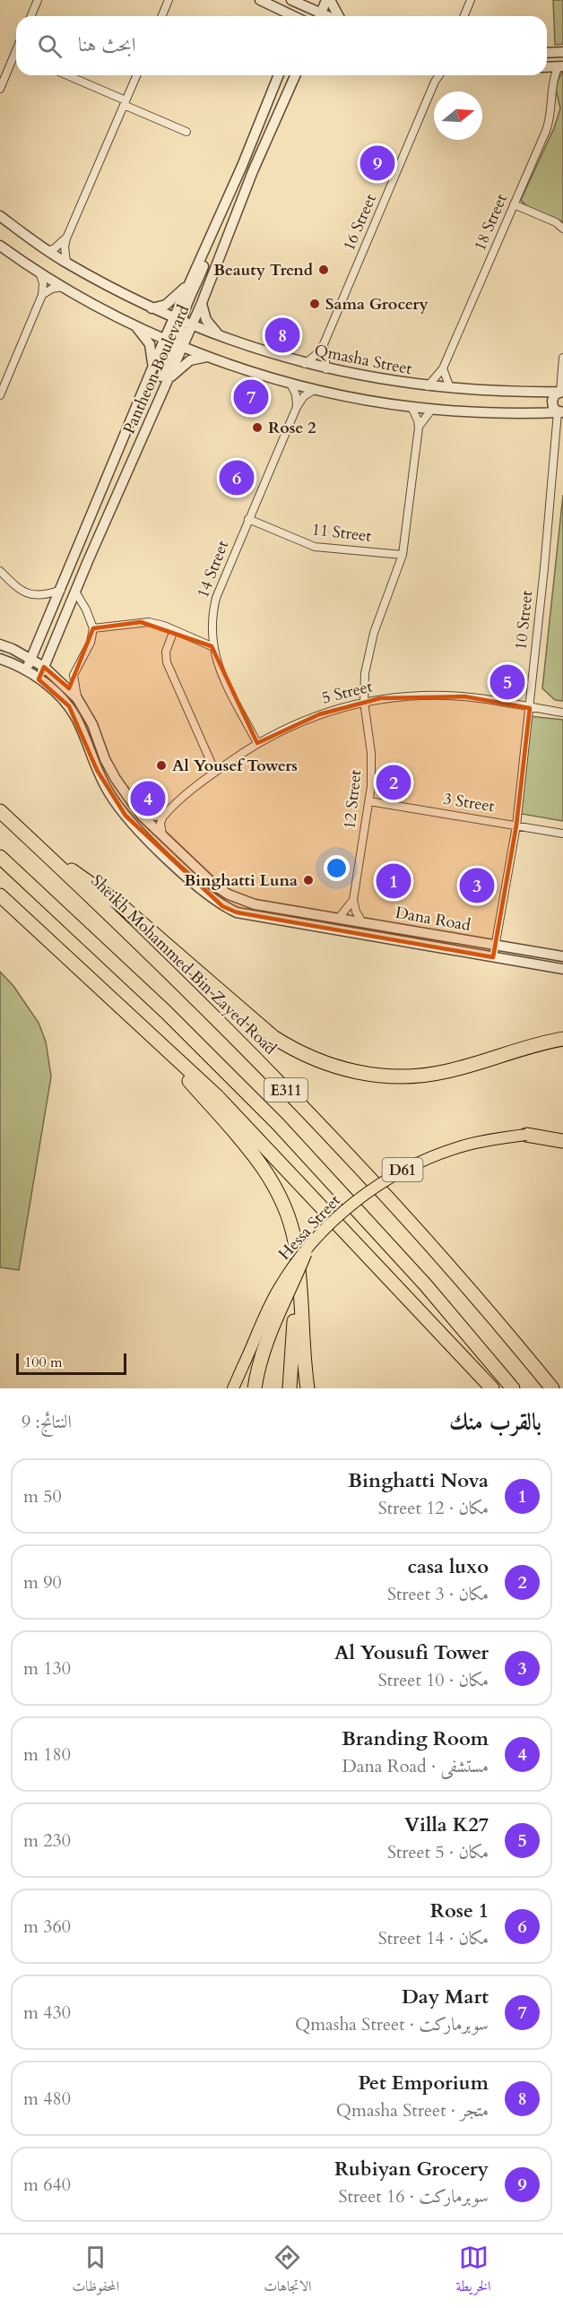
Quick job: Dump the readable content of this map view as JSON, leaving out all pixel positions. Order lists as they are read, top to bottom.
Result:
{
  "streets": {
    "highway": ["Sheikh Mohammed Bin Zayed Road", "E311"],
    "main road": ["D61", "Hessa Street"],
    "street": [
      "16 Street",
      "18 Street",
      "Qmasha Street",
      "Pantheon Boulevard",
      "11 Street",
      "14 Street",
      "10 Street",
      "5 Street",
      "12 Street",
      "3 Street",
      "Dana Road"
    ]
  },
  "crossings": [
    ["16 Street", "Qmasha Street"],
    ["18 Street", "Qmasha Street"],
    ["Qmasha Street", "Pantheon Boulevard"],
    ["Pantheon Boulevard", "Dana Road"],
    ["11 Street", "14 Street"],
    ["11 Street", "12 Street"],
    ["14 Street", "5 Street"],
    ["10 Street", "5 Street"],
    ["10 Street", "3 Street"],
    ["10 Street", "Dana Road"],
    ["5 Street", "12 Street"],
    ["5 Street", "Dana Road"],
    ["12 Street", "3 Street"],
    ["12 Street", "Dana Road"]
  ],
  "places": [
    "Beauty Trend",
    "Sama Grocery",
    "Rose 2",
    "Al Yousef Towers",
    "Binghatti Luna"
  ],
  "scale_bar": "100 m",
  "north": "right",
  "page": {
    "search": "ابحث هنا",
    "pins": [
      "9",
      "8",
      "7",
      "6",
      "5",
      "2",
      "4",
      "1",
      "3"
    ],
    "scale": "100 m",
    "heading": ["بالقرب منك", "النتائج: 9"],
    "list": [
      {
        "mark": "1",
        "name": "Binghatti Nova",
        "note": "مكان · 12 Street",
        "value": "50 m"
      },
      {
        "mark": "2",
        "name": "casa luxo",
        "note": "مكان · 3 Street",
        "value": "90 m"
      },
      {
        "mark": "3",
        "name": "Al Yousufi Tower",
        "note": "مكان · 10 Street",
        "value": "130 m"
      },
      {
        "mark": "4",
        "name": "Branding Room",
        "note": "مستشفى · Dana Road",
        "value": "180 m"
      },
      {
        "mark": "5",
        "name": "Villa K27",
        "note": "مكان · 5 Street",
        "value": "230 m"
      },
      {
        "mark": "6",
        "name": "Rose 1",
        "note": "مكان · 14 Street",
        "value": "360 m"
      },
      {
        "mark": "7",
        "name": "Day Mart",
        "note": "سوبرماركت · Qmasha Street",
        "value": "430 m"
      },
      {
        "mark": "8",
        "name": "Pet Emporium",
        "note": "متجر · Qmasha Street",
        "value": "480 m"
      },
      {
        "mark": "9",
        "name": "Rubiyan Grocery",
        "note": "سوبرماركت · 16 Street",
        "value": "640 m"
      }
    ],
    "nav": ["الخريطة", "الاتجاهات", "المحفوظات"]
  }
}
